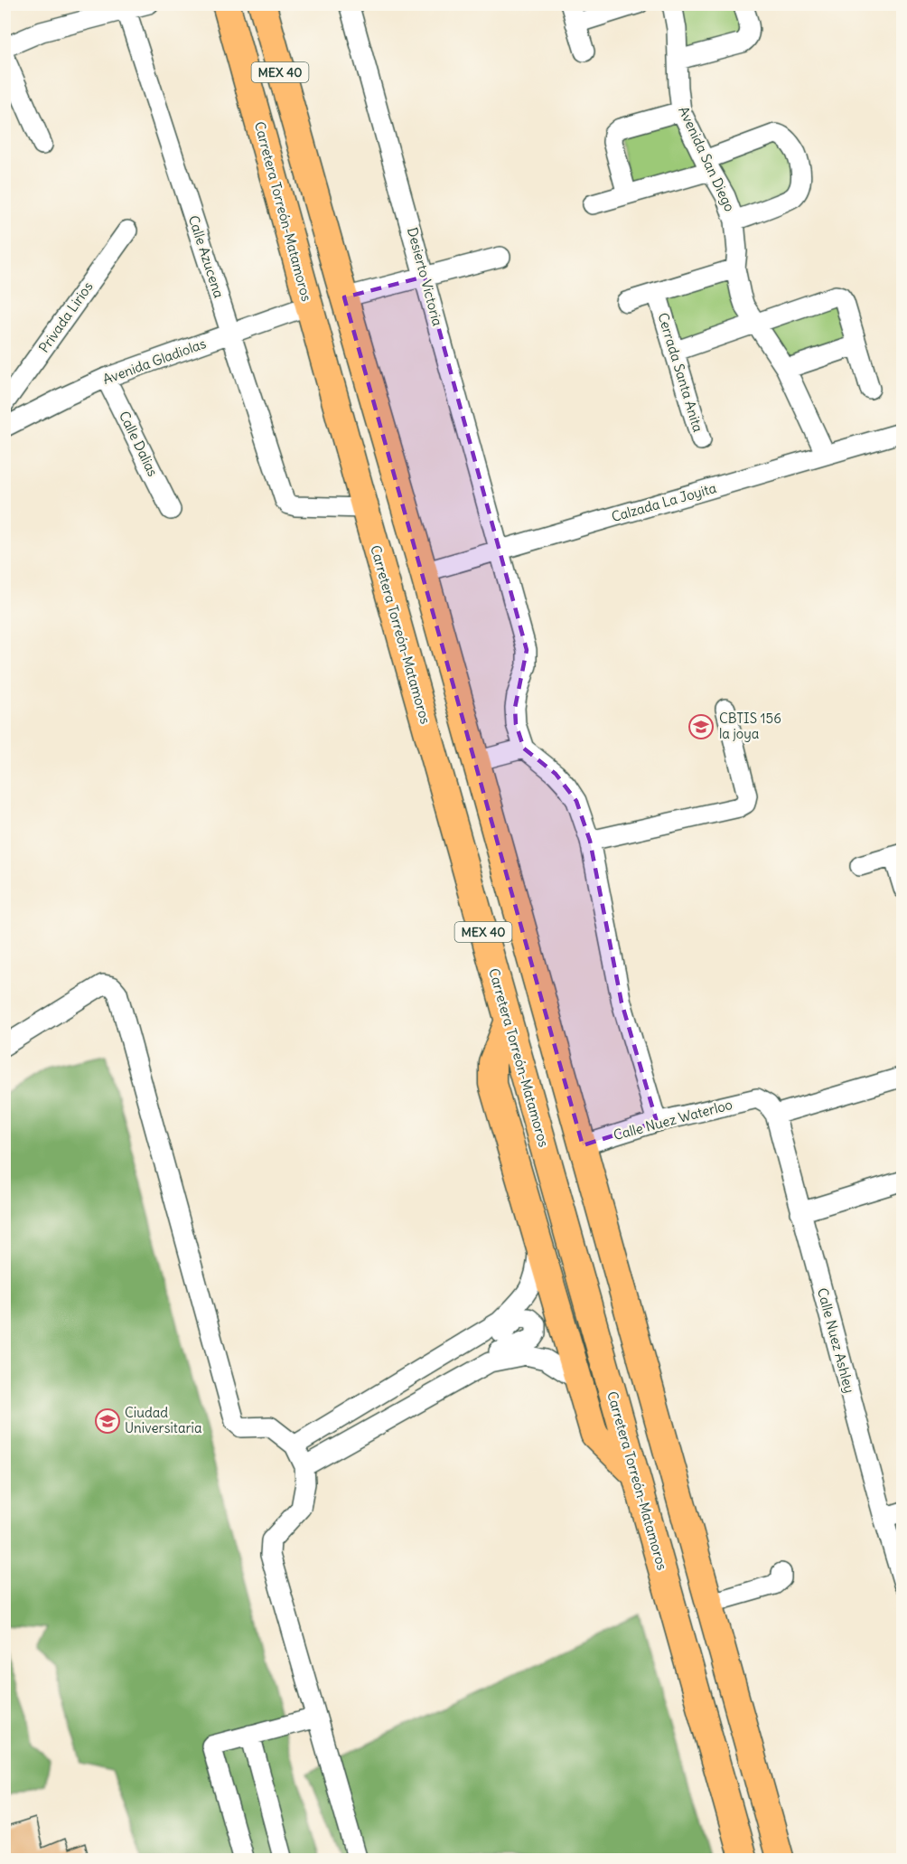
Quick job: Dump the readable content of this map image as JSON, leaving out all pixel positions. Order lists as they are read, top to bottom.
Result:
{
  "streets": {
    "highway": ["MEX 40", "Carretera Torreón-Matamoros"],
    "street": [
      "Avenida San Diego",
      "Calle Azucena",
      "Desierto Victoria",
      "Privada Lirios",
      "Avenida Gladiolas",
      "Cerrada Santa Anita",
      "Calle Dalias",
      "Calzada La Joyita",
      "Calle Nuez Waterloo",
      "Calle Nuez Ashley"
    ]
  },
  "crossings": [
    ["MEX 40", "Calzada La Joyita"],
    ["MEX 40", "Calle Nuez Waterloo"],
    ["Avenida San Diego", "Calzada La Joyita"],
    ["Carretera Torreón-Matamoros", "Calle Azucena"],
    ["Carretera Torreón-Matamoros", "Avenida Gladiolas"],
    ["Calle Azucena", "Avenida Gladiolas"],
    ["Desierto Victoria", "Calzada La Joyita"],
    ["Avenida Gladiolas", "Calle Dalias"],
    ["Calle Nuez Waterloo", "Calle Nuez Ashley"]
  ],
  "places": {
    "school or university": ["CBTIS 156 la joya", "Ciudad Universitaria"]
  }
}
